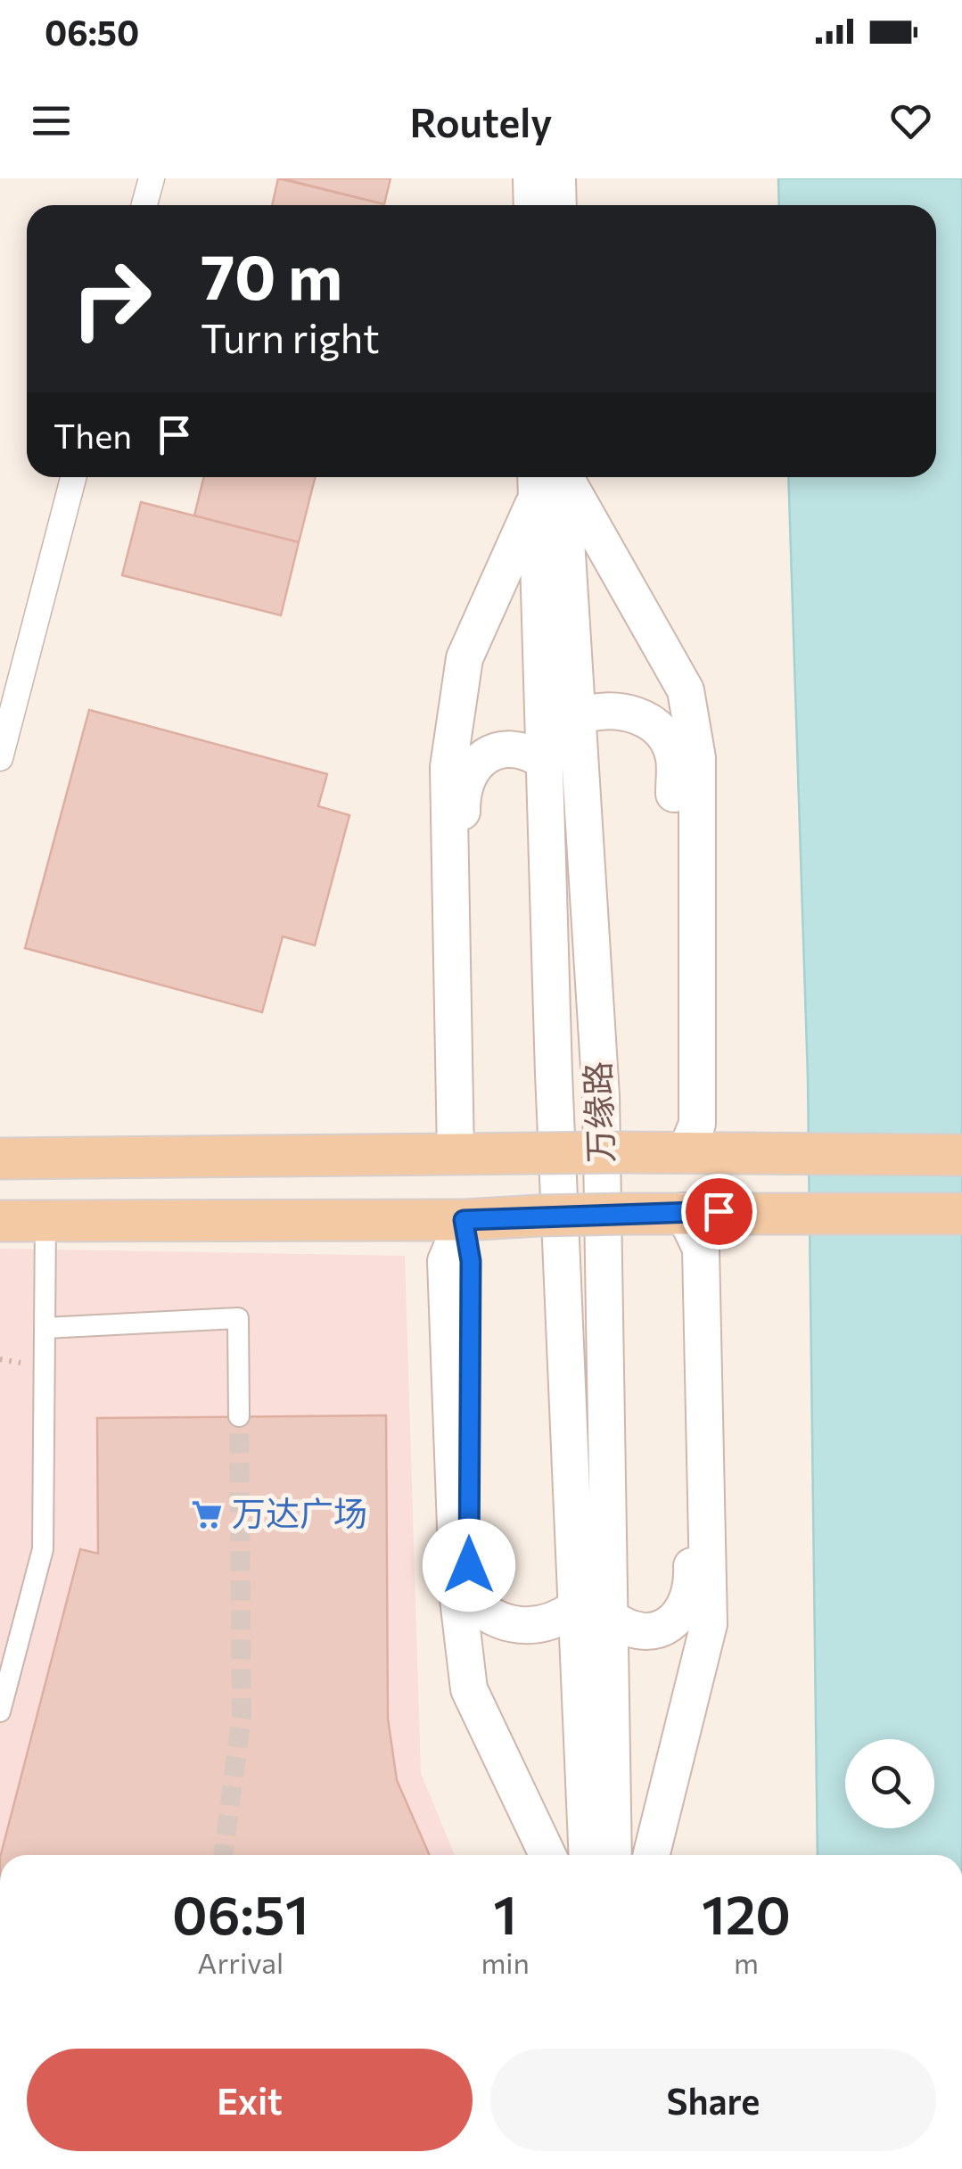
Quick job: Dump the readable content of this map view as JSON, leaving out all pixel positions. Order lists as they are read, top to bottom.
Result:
{
  "streets": {
    "main road": ["万缘路"]
  },
  "places": {
    "supermarket": ["万达广场"]
  },
  "page": {
    "status": "06:50",
    "header": "Routely",
    "turn": ["70 m", "Turn right"],
    "then": "Then",
    "eta": [
      "06:51",
      "Arrival",
      "1",
      "min",
      "120",
      "m"
    ],
    "buttons": ["Exit", "Share"]
  }
}
